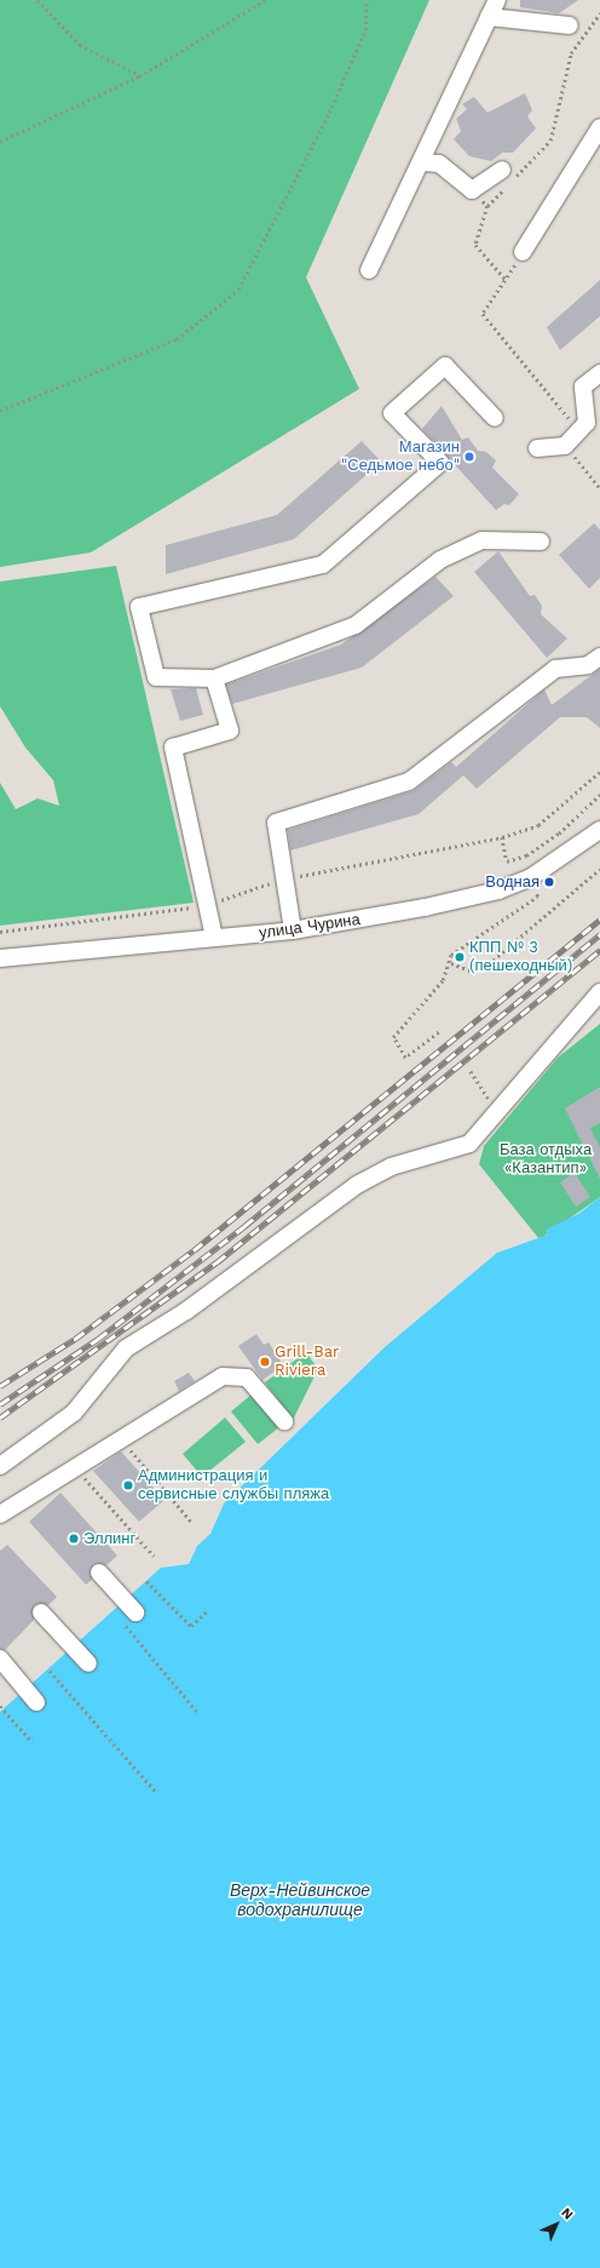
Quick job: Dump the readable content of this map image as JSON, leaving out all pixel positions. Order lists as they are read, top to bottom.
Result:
{
  "streets": {
    "street": ["улица Чурина"]
  },
  "water": ["Верх-Нейвинское водохранилище"],
  "parks": ["База отдыха «Казантип»"],
  "places": [
    "Магазин \"Седьмое небо\"",
    "Водная",
    "КПП № 3 (пешеходный)",
    "Grill-Bar Riviera",
    "Администрация и сервисные службы пляжа",
    "Эллинг"
  ],
  "north": "top right"
}
